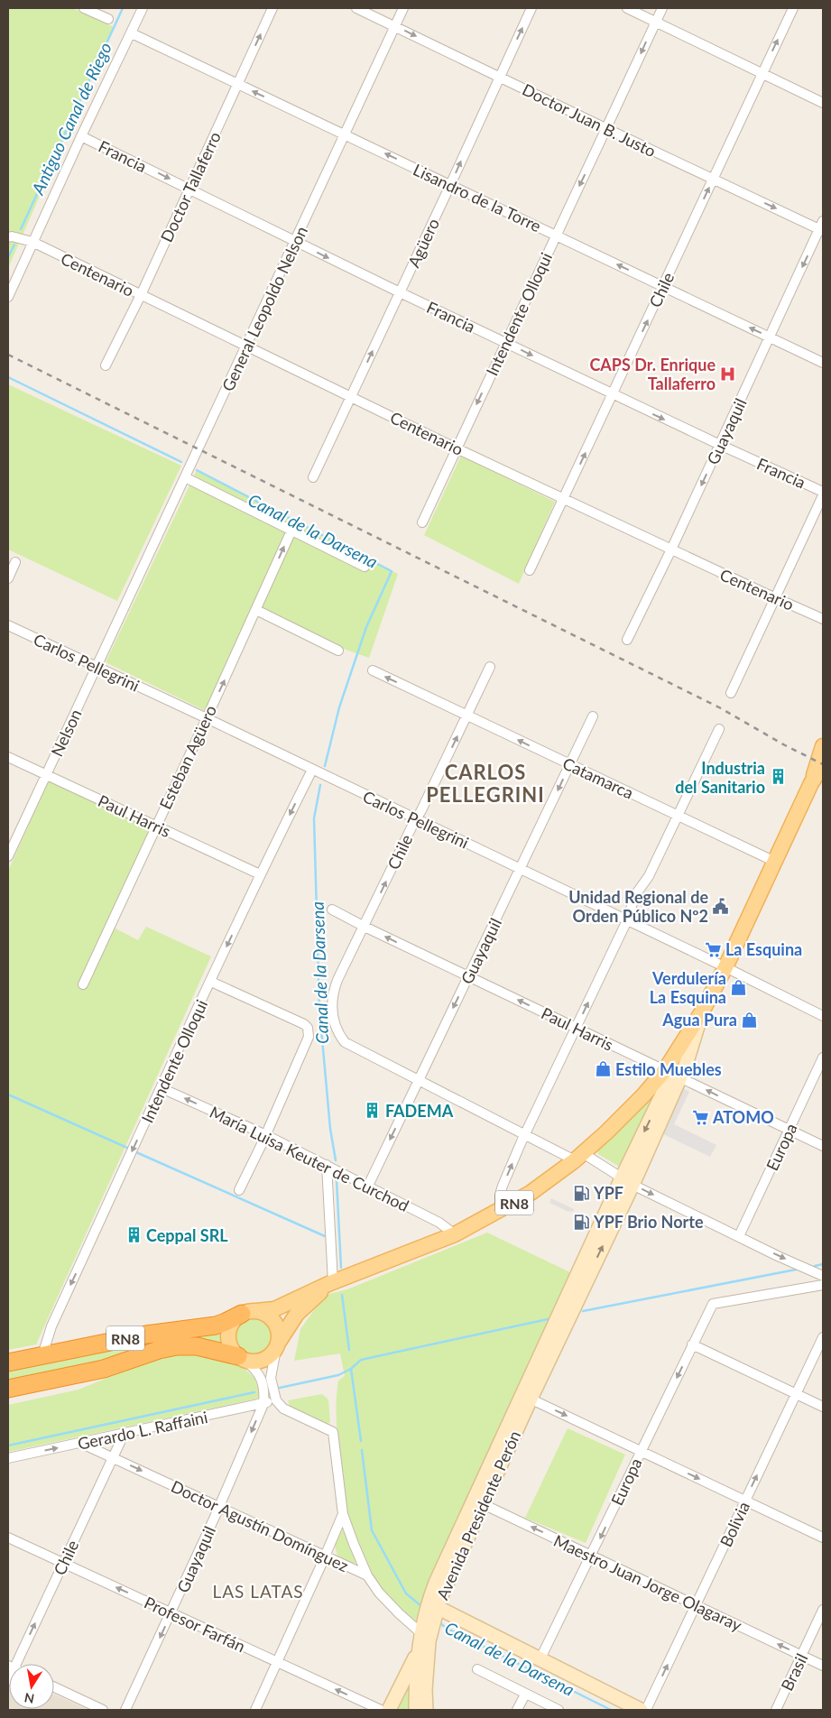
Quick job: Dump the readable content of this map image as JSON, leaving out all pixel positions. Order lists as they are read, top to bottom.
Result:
{
  "streets": {
    "highway": ["RN8"],
    "main road": ["Avenida Presidente Perón"],
    "street": [
      "Doctor Juan B. Justo",
      "Francia",
      "Doctor Tallaferro",
      "Lisandro de la Torre",
      "Agüero",
      "Centenario",
      "Chile",
      "General Leopoldo Nelson",
      "Intendente Olloqui",
      "Guayaquil",
      "Carlos Pellegrini",
      "Nelson",
      "Esteban Agüero",
      "Catamarca",
      "Paul Harris",
      "Europa",
      "María Luisa Keuter de Curchod",
      "Gerardo L. Raffaini",
      "Bolivia",
      "Doctor Agustín Domínguez",
      "Maestro Juan Jorge Olagaray",
      "Profesor Farfán",
      "Brasil"
    ]
  },
  "crossings": [
    ["Doctor Juan B. Justo", "Agüero"],
    ["Doctor Juan B. Justo", "Chile"],
    ["Doctor Juan B. Justo", "General Leopoldo Nelson"],
    ["Doctor Juan B. Justo", "Intendente Olloqui"],
    ["Doctor Juan B. Justo", "Guayaquil"],
    ["Francia", "Doctor Tallaferro"],
    ["Francia", "Agüero"],
    ["Francia", "Chile"],
    ["Francia", "General Leopoldo Nelson"],
    ["Francia", "Intendente Olloqui"],
    ["Francia", "Guayaquil"],
    ["Doctor Tallaferro", "Lisandro de la Torre"],
    ["Doctor Tallaferro", "Centenario"],
    ["Lisandro de la Torre", "Agüero"],
    ["Lisandro de la Torre", "Chile"],
    ["Lisandro de la Torre", "General Leopoldo Nelson"],
    ["Lisandro de la Torre", "Intendente Olloqui"],
    ["Lisandro de la Torre", "Guayaquil"],
    ["Agüero", "Centenario"],
    ["Centenario", "Chile"],
    ["Centenario", "General Leopoldo Nelson"],
    ["Centenario", "Intendente Olloqui"],
    ["Centenario", "Guayaquil"],
    ["Chile", "Guayaquil"],
    ["Chile", "Carlos Pellegrini"],
    ["Chile", "Catamarca"],
    ["Chile", "Paul Harris"],
    ["Chile", "Gerardo L. Raffaini"],
    ["Chile", "Doctor Agustín Domínguez"],
    ["Chile", "Profesor Farfán"],
    ["General Leopoldo Nelson", "Nelson"],
    ["Intendente Olloqui", "Carlos Pellegrini"],
    ["Intendente Olloqui", "Paul Harris"],
    ["Intendente Olloqui", "María Luisa Keuter de Curchod"],
    ["Intendente Olloqui", "RN8"],
    ["Guayaquil", "Carlos Pellegrini"],
    ["Guayaquil", "Catamarca"],
    ["Guayaquil", "Paul Harris"],
    ["Guayaquil", "María Luisa Keuter de Curchod"],
    ["Guayaquil", "RN8"],
    ["Guayaquil", "Gerardo L. Raffaini"],
    ["Guayaquil", "Doctor Agustín Domínguez"],
    ["Guayaquil", "Profesor Farfán"],
    ["Carlos Pellegrini", "Nelson"],
    ["Carlos Pellegrini", "Esteban Agüero"],
    ["Carlos Pellegrini", "Avenida Presidente Perón"],
    ["Nelson", "Paul Harris"],
    ["Esteban Agüero", "Paul Harris"],
    ["Catamarca", "Avenida Presidente Perón"],
    ["Paul Harris", "Europa"],
    ["Paul Harris", "RN8"],
    ["Paul Harris", "Avenida Presidente Perón"],
    ["Europa", "Maestro Juan Jorge Olagaray"],
    ["María Luisa Keuter de Curchod", "RN8"],
    ["RN8", "Avenida Presidente Perón"],
    ["Gerardo L. Raffaini", "Doctor Agustín Domínguez"],
    ["Avenida Presidente Perón", "Doctor Agustín Domínguez"],
    ["Avenida Presidente Perón", "Maestro Juan Jorge Olagaray"],
    ["Bolivia", "Maestro Juan Jorge Olagaray"],
    ["Maestro Juan Jorge Olagaray", "Brasil"]
  ],
  "one_way": [
    "Doctor Juan B. Justo",
    "Francia",
    "Lisandro de la Torre",
    "Agüero",
    "Chile",
    "Intendente Olloqui",
    "Guayaquil",
    "Esteban Agüero",
    "Catamarca",
    "Paul Harris",
    "Bolivia",
    "Maestro Juan Jorge Olagaray",
    "Profesor Farfán"
  ],
  "districts": ["CARLOS PELLEGRINI", "LAS LATAS"],
  "water": ["Antiguo Canal de Riego", "Canal de la Darsena"],
  "places": {
    "hospital": ["CAPS Dr. Enrique Tallaferro"],
    "building": ["Industria del Sanitario", "FADEMA", "Ceppal SRL"],
    "public building": ["Unidad Regional de Orden Público Nº2"],
    "supermarket": ["La Esquina", "ATOMO"],
    "shop": ["Verdulería La Esquina", "Agua Pura", "Estilo Muebles"],
    "fuel station": ["YPF", "YPF Brio Norte"]
  },
  "north": "bottom"
}
